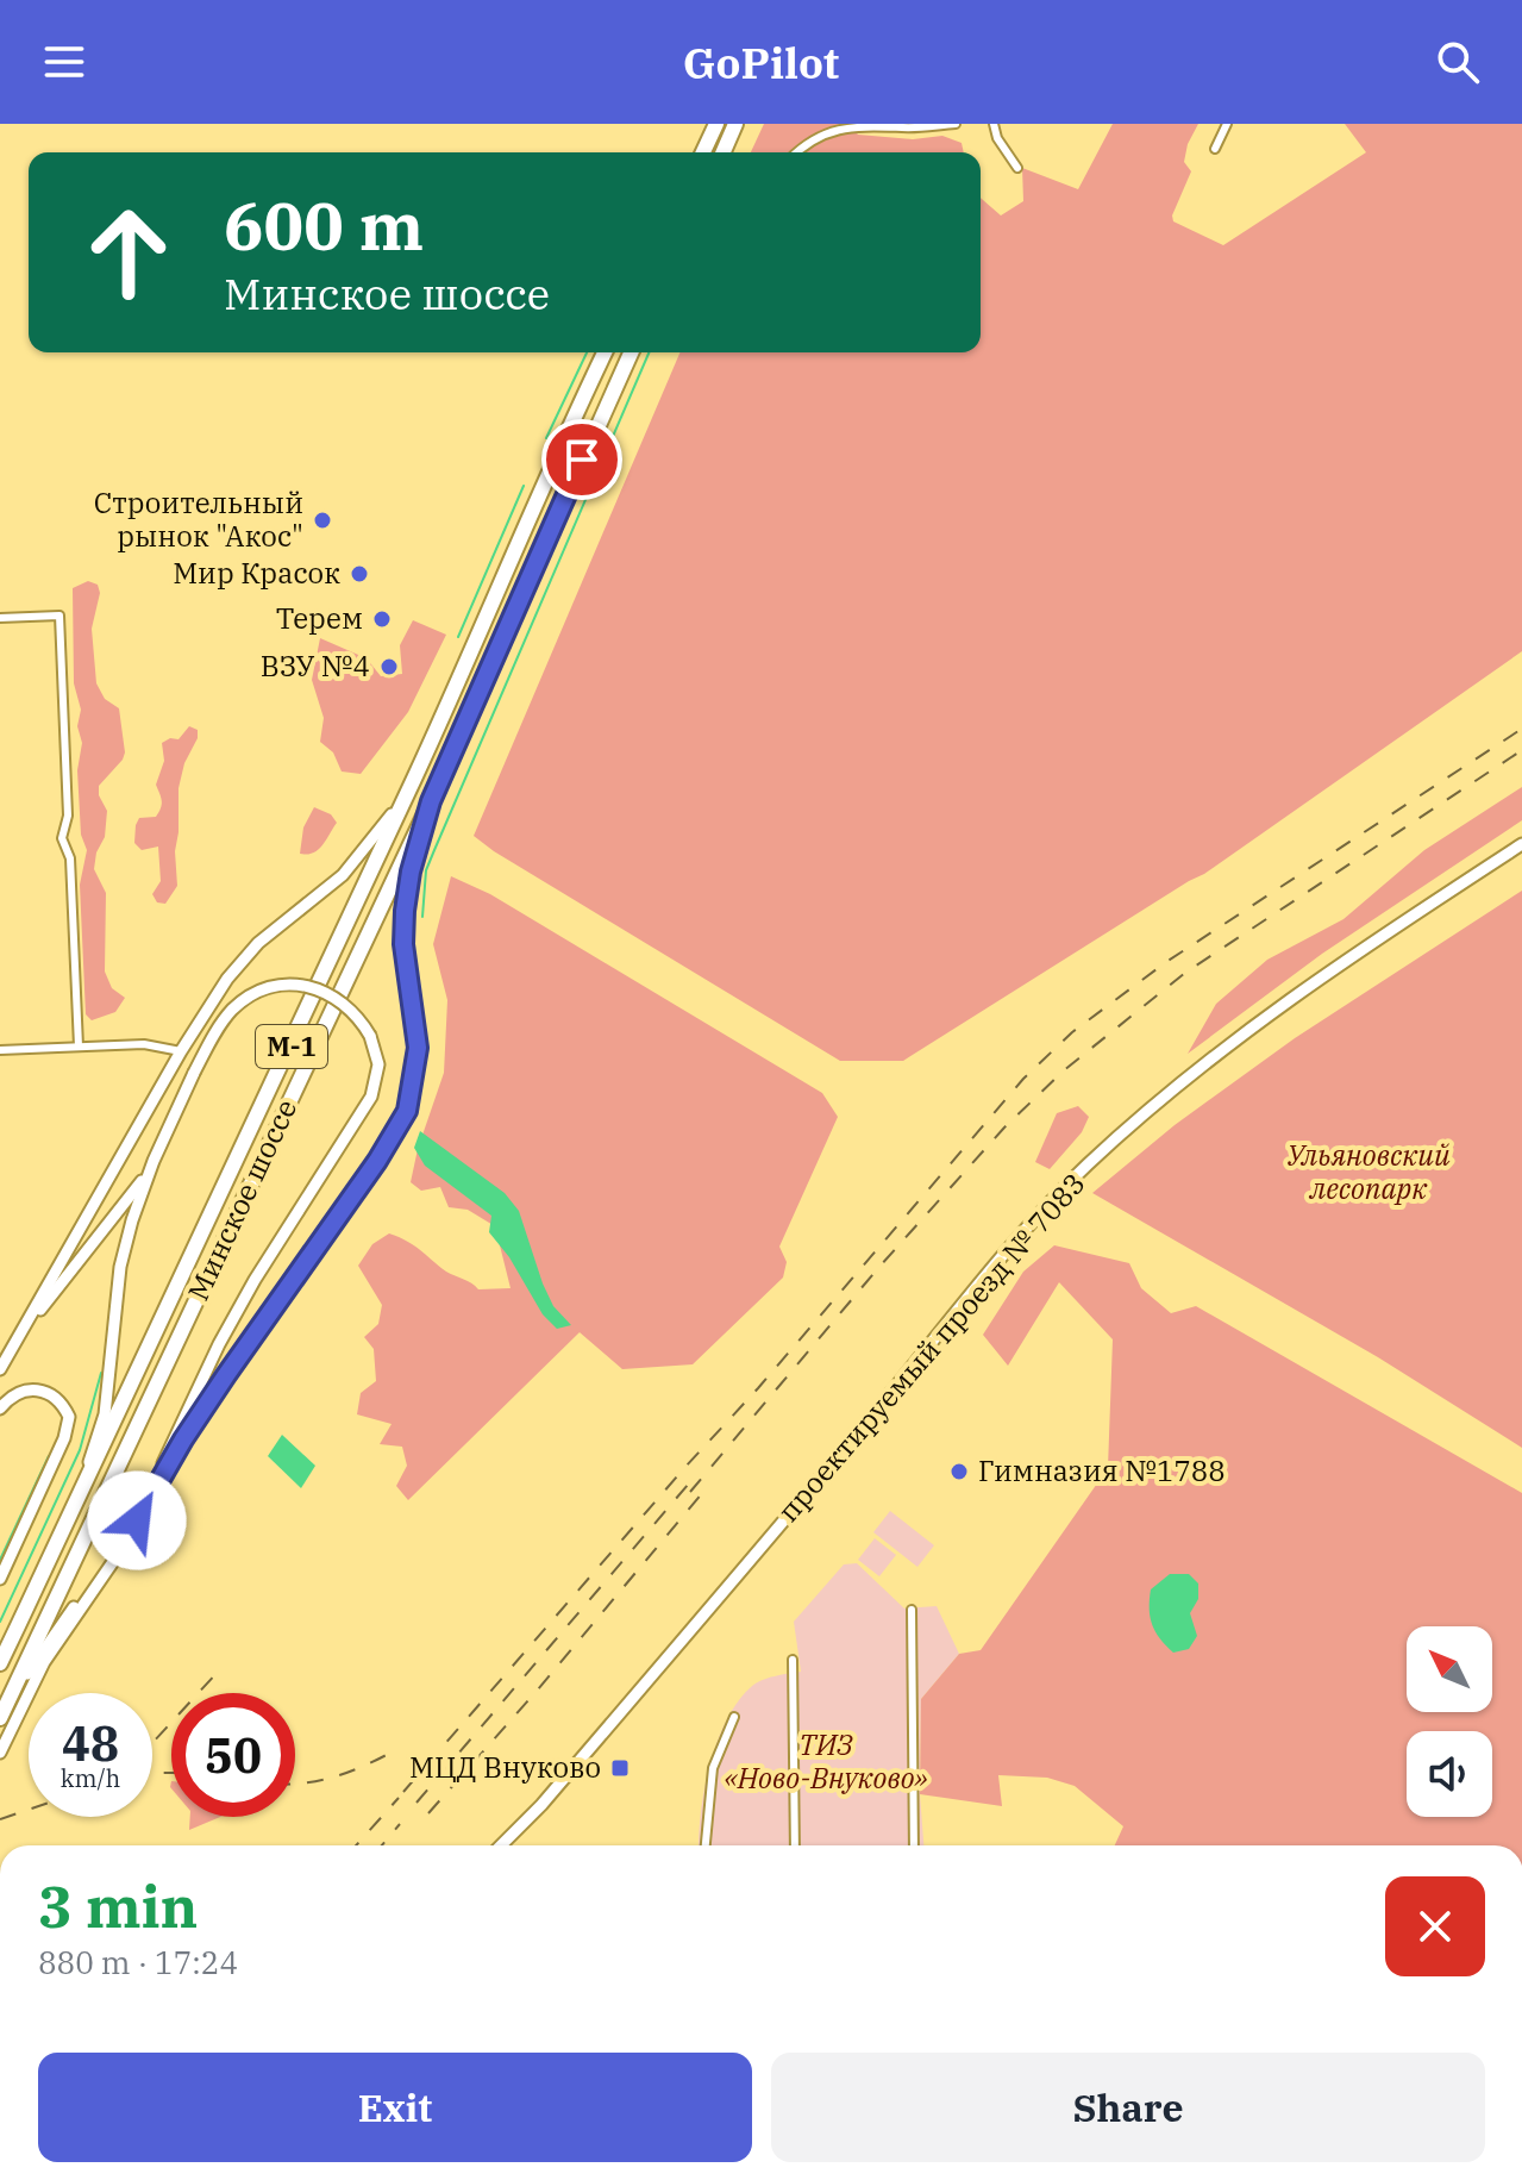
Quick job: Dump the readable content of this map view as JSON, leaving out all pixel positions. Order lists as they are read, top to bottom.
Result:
{
  "streets": {
    "highway": ["М-1", "Минское шоссе"],
    "main road": ["проектируемый проезд № 7083"]
  },
  "crossings": [
    ["М-1", "Минское шоссе"]
  ],
  "parks": ["Ульяновский лесопарк", "ТИЗ «Ново-Внуково»"],
  "places": {
    "other": [
      "Строительный рынок \"Акос\"",
      "Мир Красок",
      "Терем",
      "ВЗУ №4",
      "Гимназия №1788"
    ],
    "transit": ["МЦД Внуково"]
  },
  "north": "top left",
  "page": {
    "header": "GoPilot",
    "turn": ["600 m", "Минское шоссе"],
    "speed": "48 km/h",
    "limit": "50",
    "heading": ["3 min", "880 m · 17:24"],
    "buttons": ["Exit", "Share"]
  }
}
